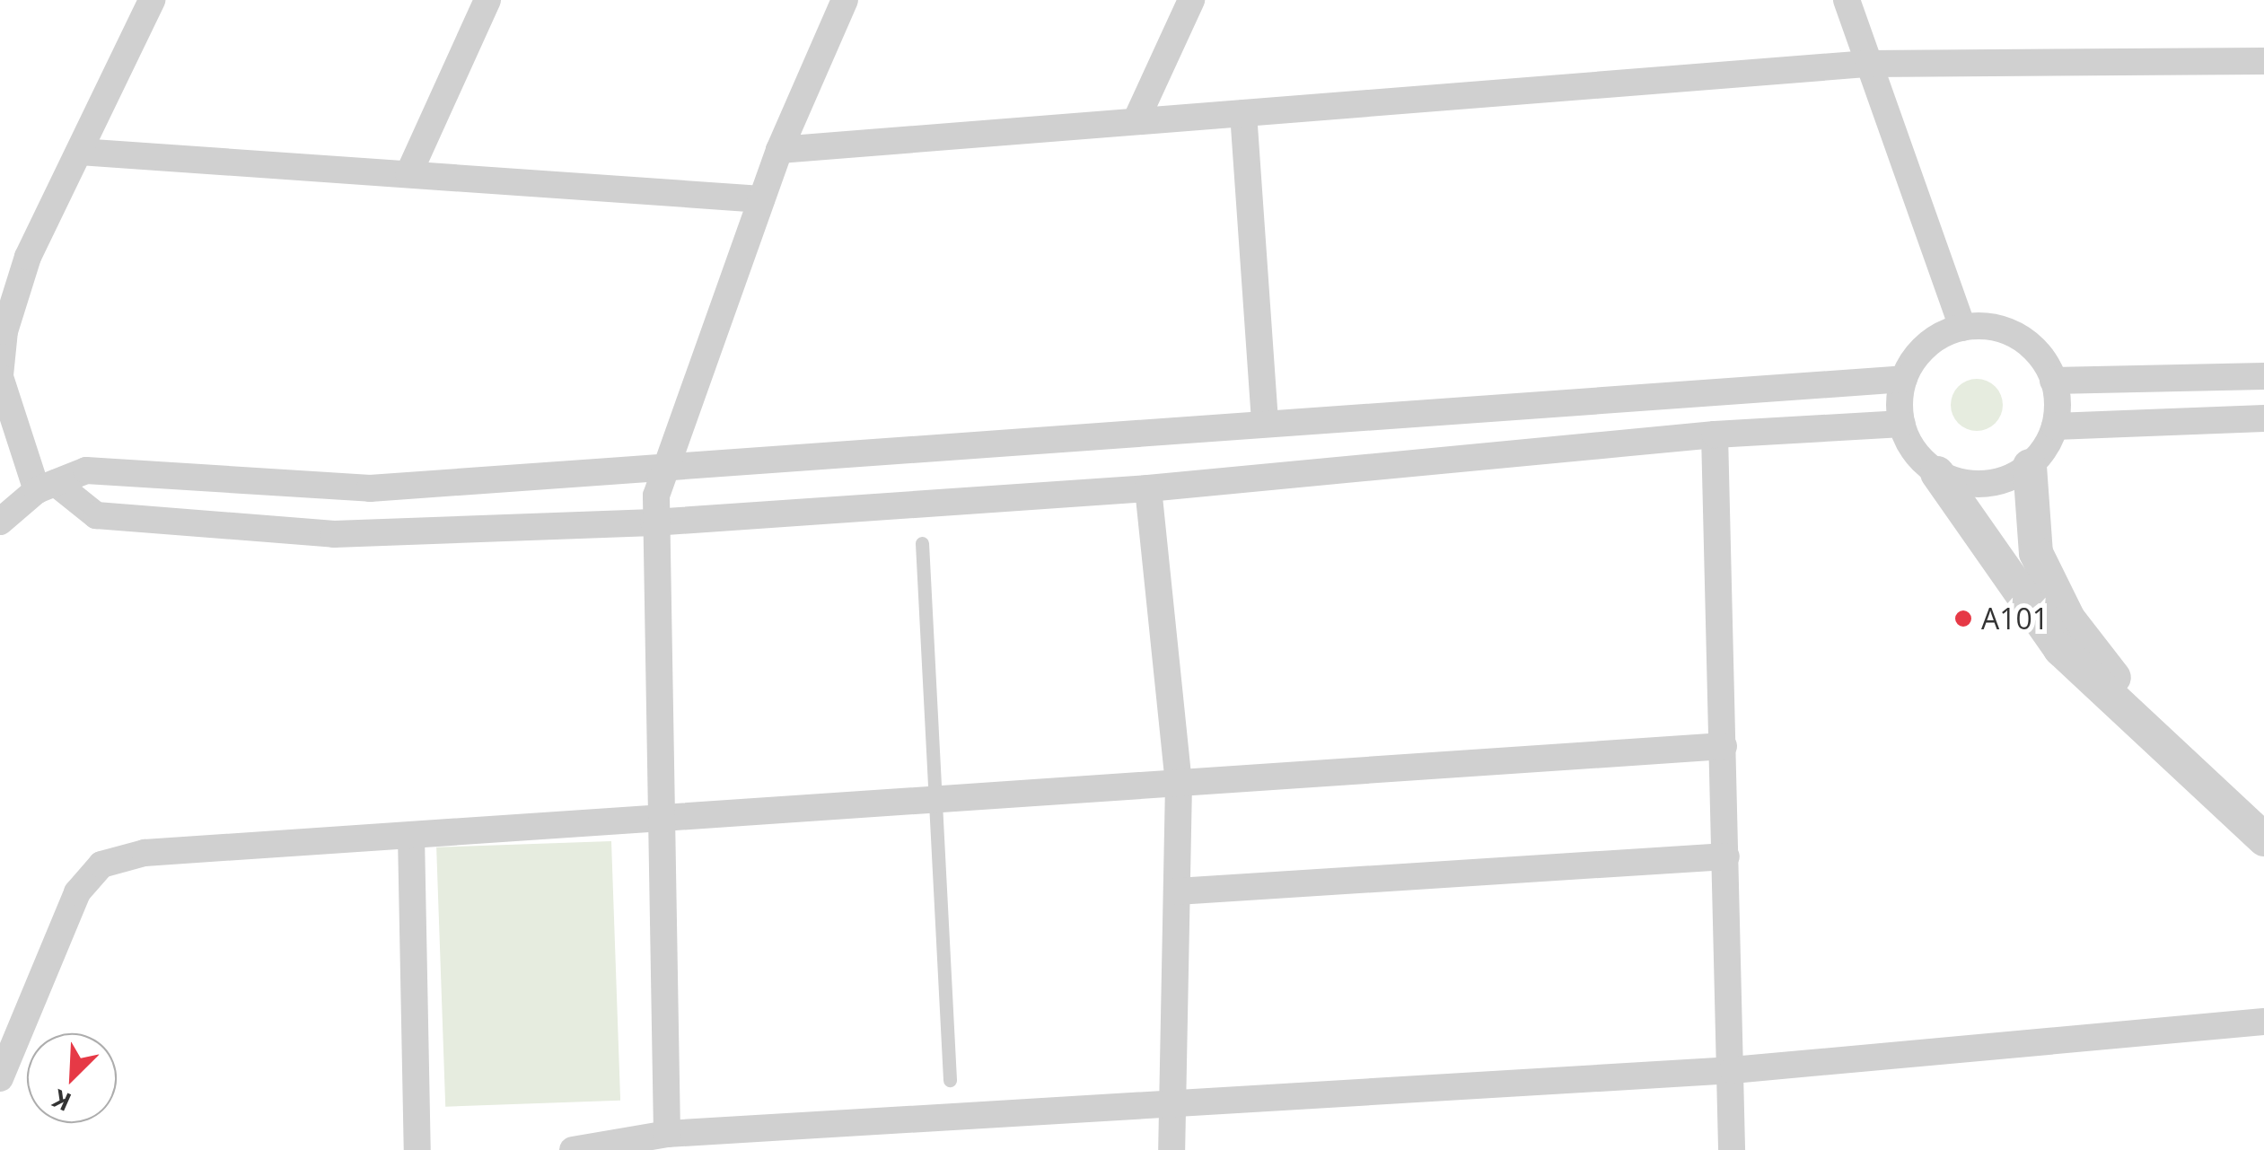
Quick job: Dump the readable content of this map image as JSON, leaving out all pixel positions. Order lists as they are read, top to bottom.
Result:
{
  "places": ["A101"],
  "north": "bottom left"
}
